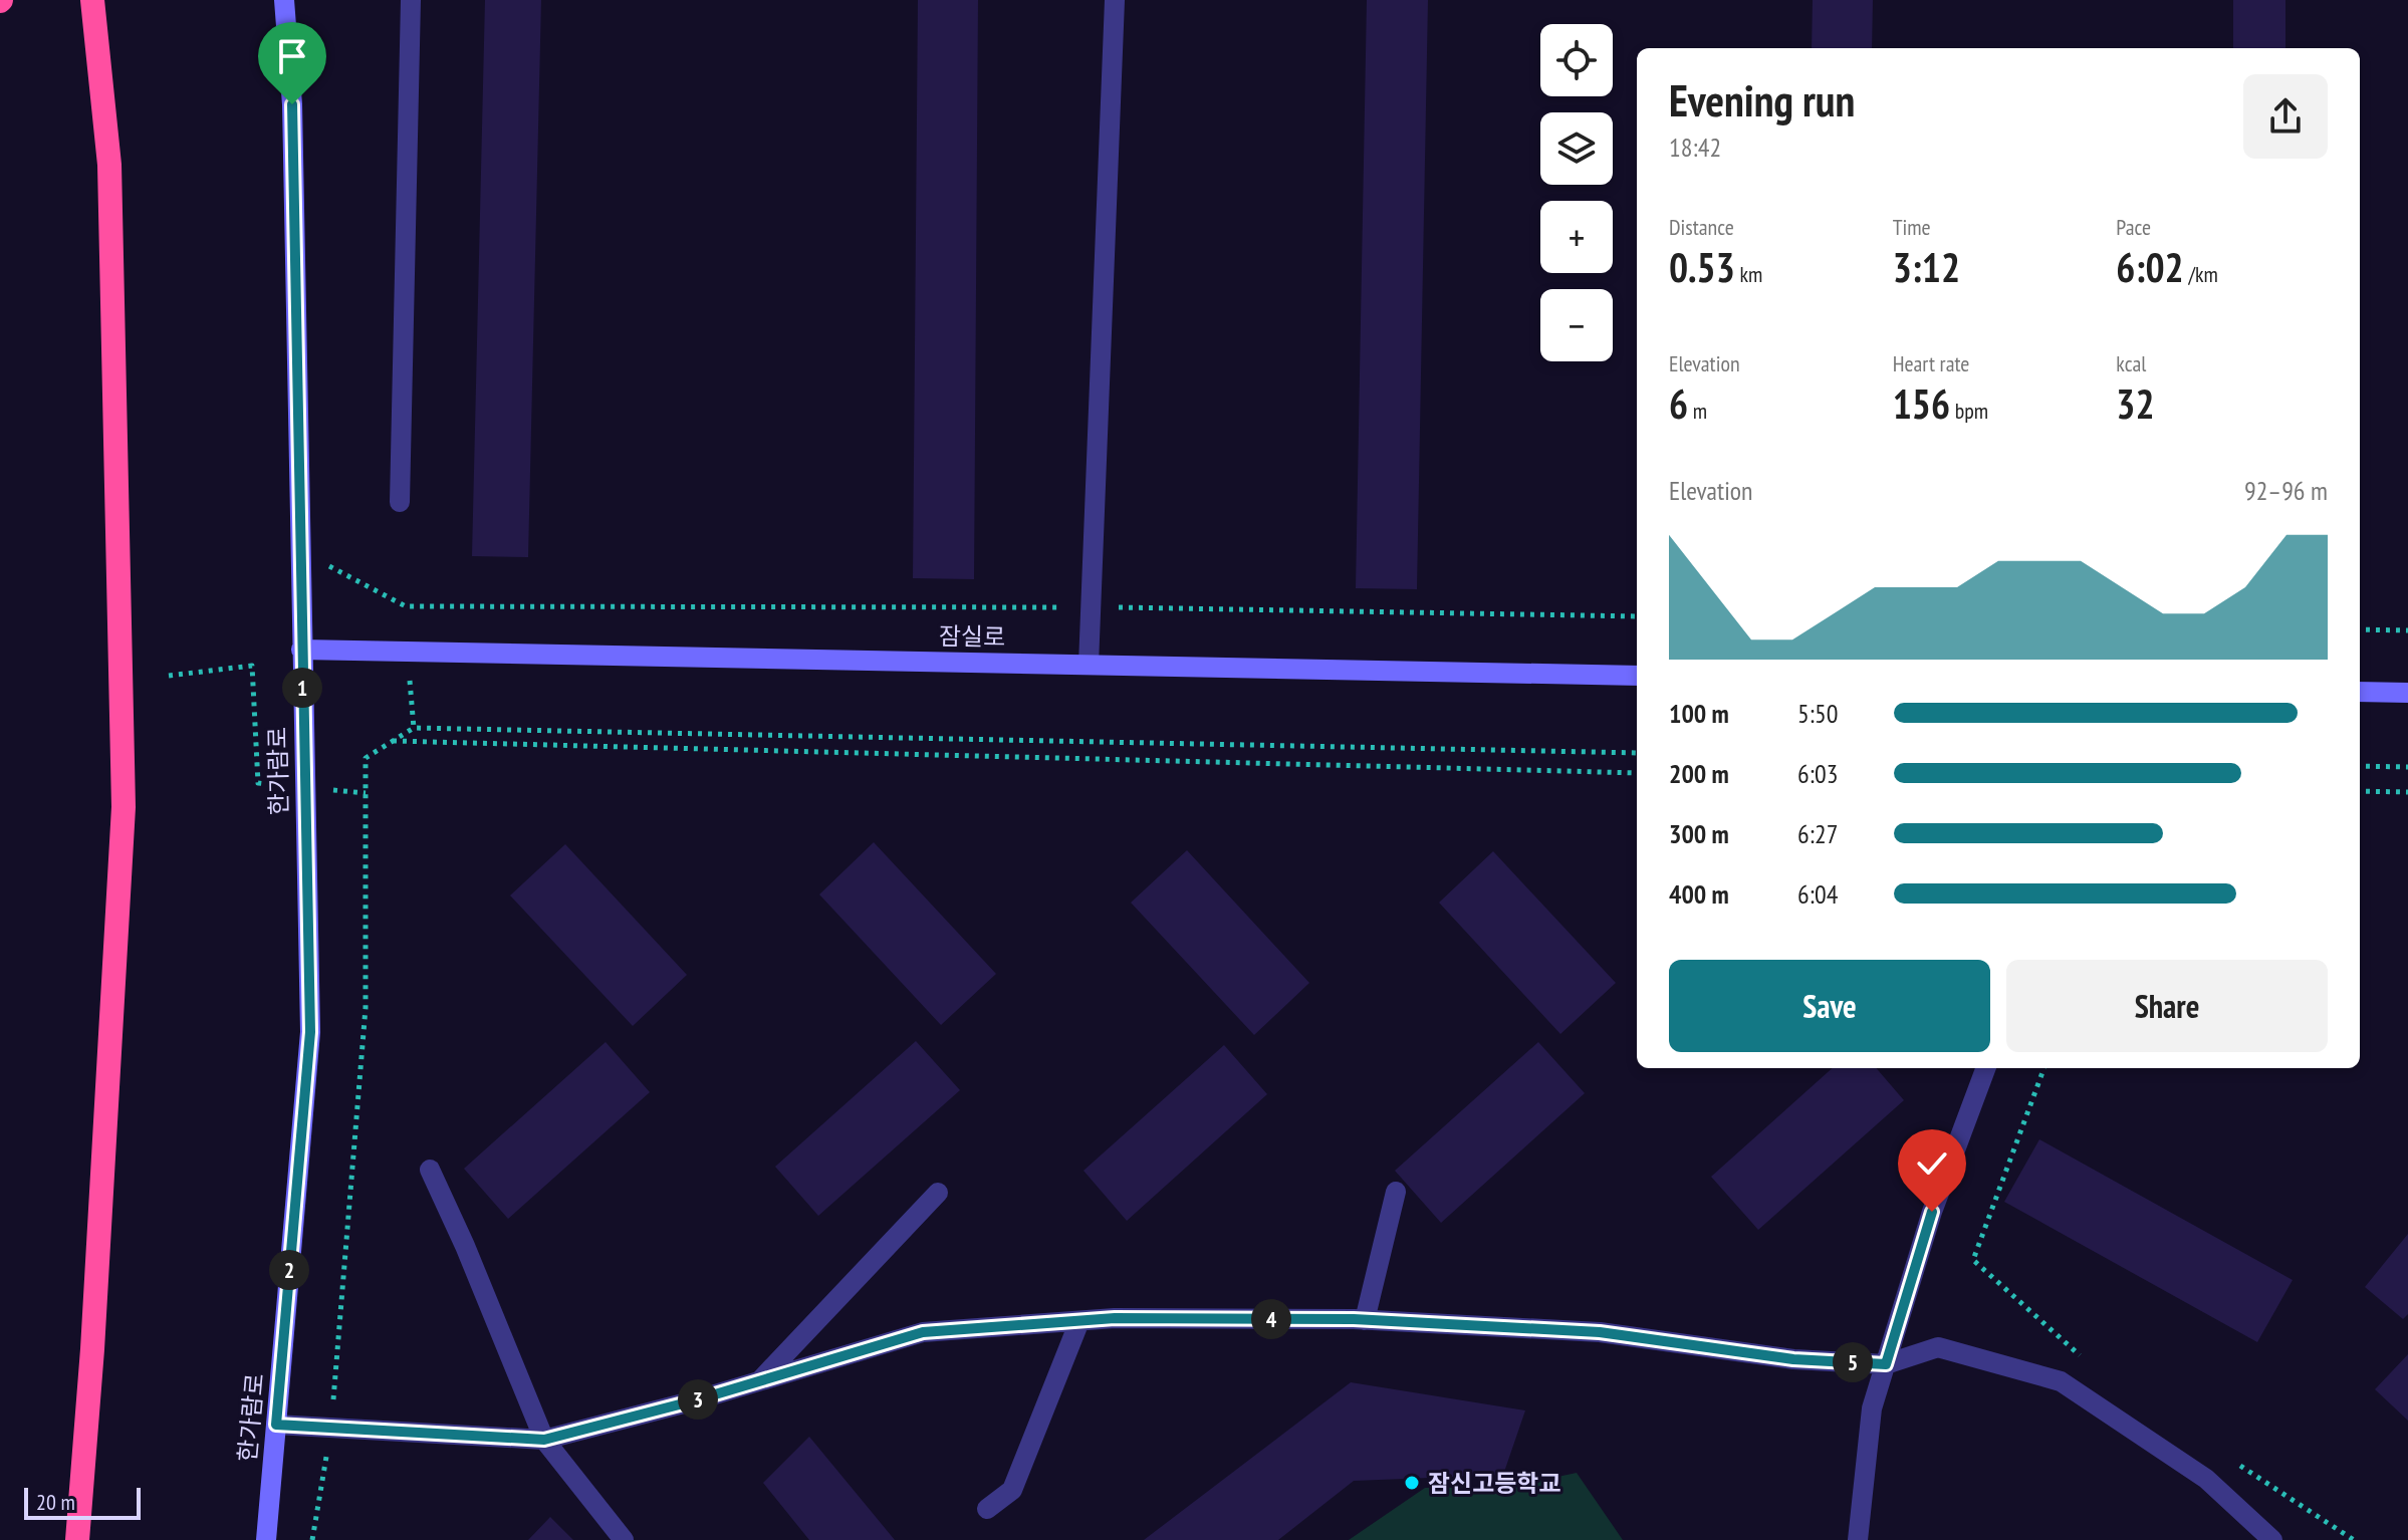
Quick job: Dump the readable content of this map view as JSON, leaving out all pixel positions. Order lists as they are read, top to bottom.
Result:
{
  "streets": {
    "street": ["잠실로", "한가람로"]
  },
  "crossings": [
    ["잠실로", "한가람로"]
  ],
  "places": ["잠신고등학교"],
  "scale_bar": "20 m",
  "page": {
    "map_buttons": ["+", "−"],
    "heading": ["Evening run", "18:42"],
    "stats": [
      ["Distance", "0.53 km"],
      ["Time", "3:12"],
      ["Pace", "6:02 /km"],
      ["Elevation", "6 m"],
      ["Heart rate", "156 bpm"],
      ["kcal", "32"]
    ],
    "chart": ["Elevation", "92–96 m"],
    "pins": [
      "1",
      "2",
      "4",
      "5",
      "3"
    ],
    "list": [
      {
        "name": "100 m",
        "note": "5:50"
      },
      {
        "name": "200 m",
        "note": "6:03"
      },
      {
        "name": "300 m",
        "note": "6:27"
      },
      {
        "name": "400 m",
        "note": "6:04"
      }
    ],
    "buttons": ["Save", "Share"],
    "scale": "20 m"
  }
}
